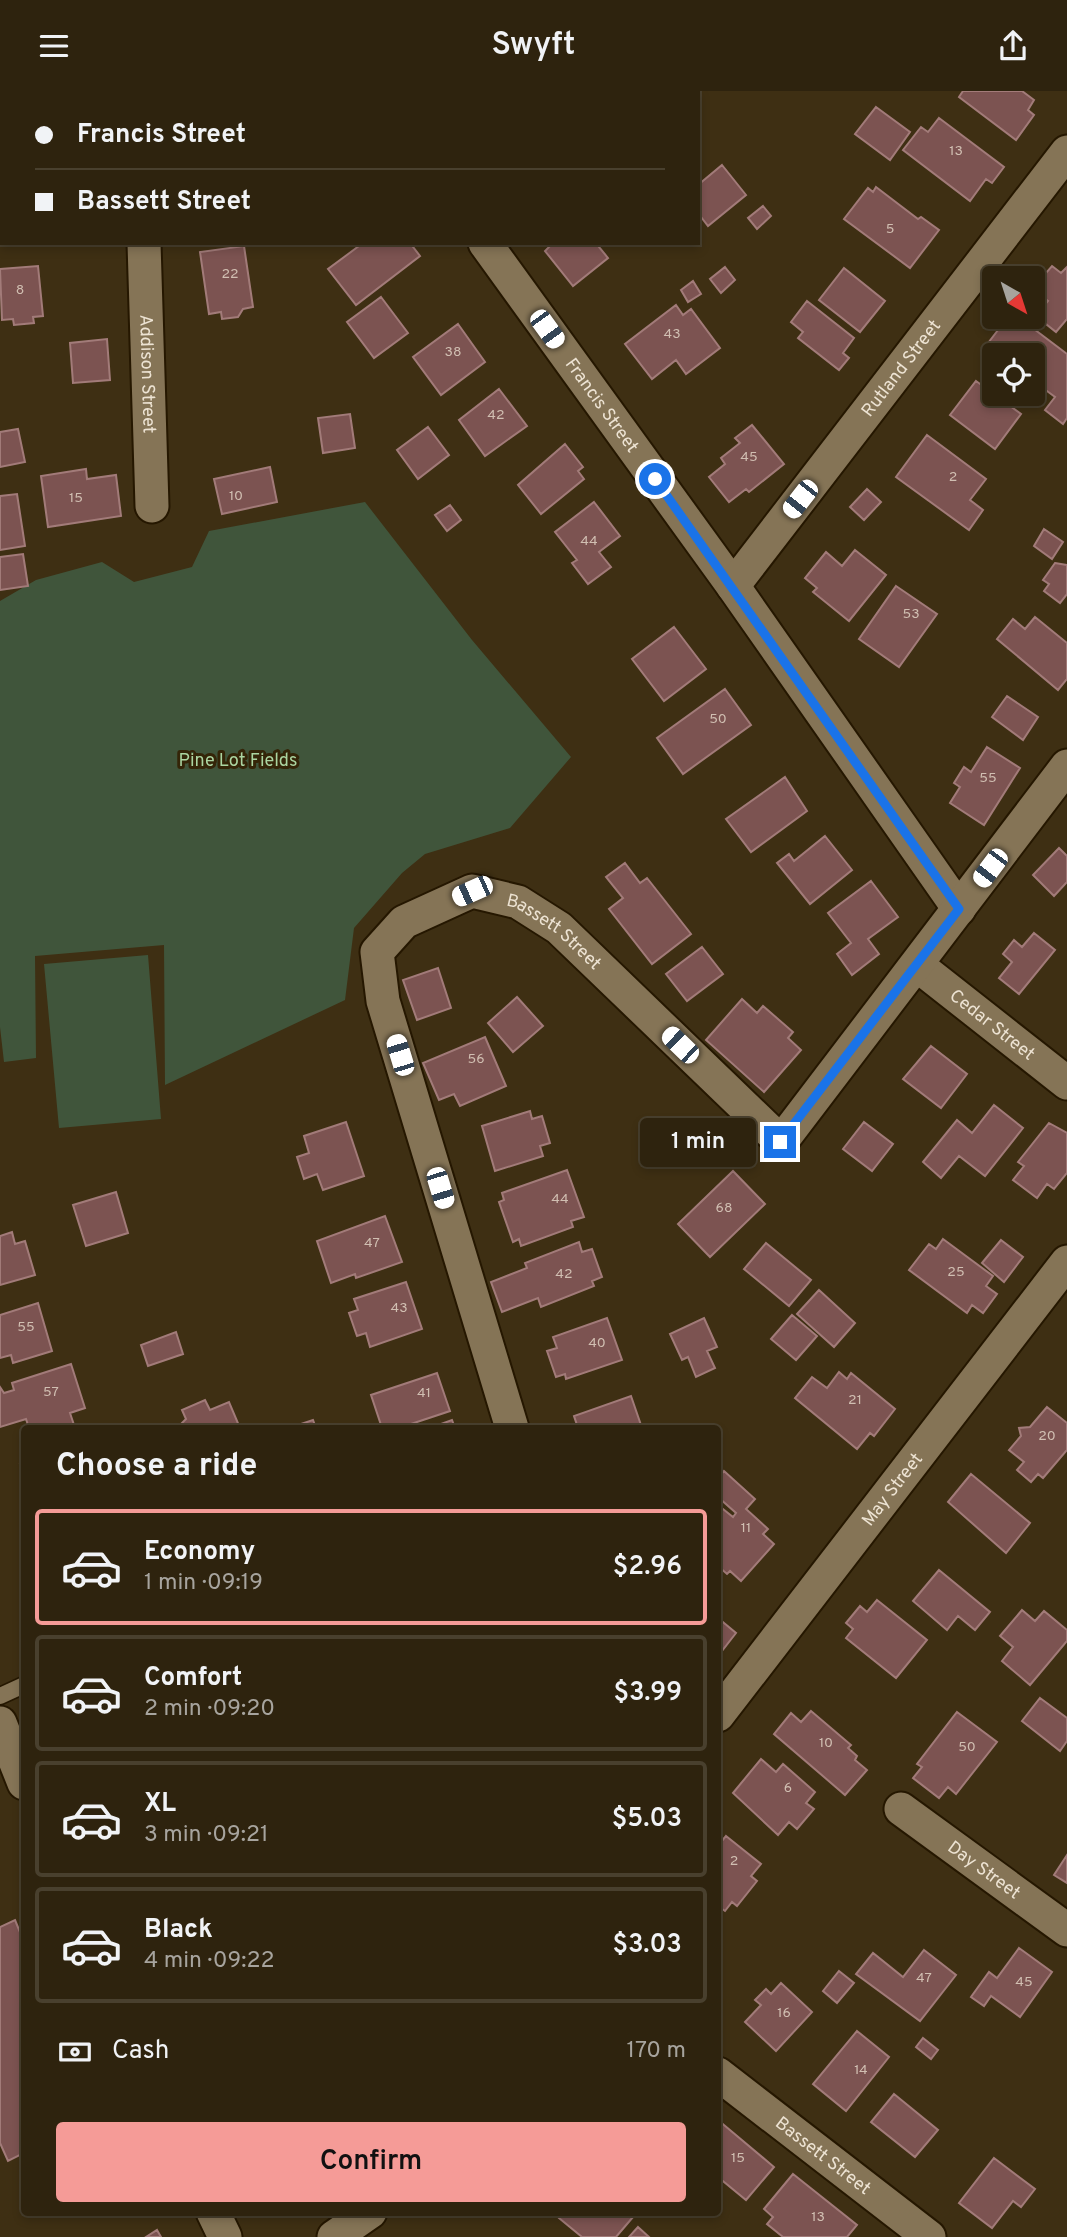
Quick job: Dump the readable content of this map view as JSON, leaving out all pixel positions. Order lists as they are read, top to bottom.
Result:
{
  "streets": {
    "street": [
      "Rutland Street",
      "Addison Street",
      "Francis Street",
      "Bassett Street",
      "Cedar Street",
      "May Street",
      "Day Street"
    ]
  },
  "crossings": [
    ["Rutland Street", "Francis Street"],
    ["Bassett Street", "Cedar Street"]
  ],
  "parks": ["Pine Lot Fields"],
  "house_numbers": [
    "13",
    "5",
    "22",
    "8",
    "43",
    "38",
    "42",
    "45",
    "2",
    "10",
    "15",
    "44",
    "53",
    "50",
    "55",
    "56",
    "44",
    "68",
    "47",
    "25",
    "42",
    "43",
    "55",
    "40",
    "57",
    "41",
    "21",
    "20",
    "11",
    "10",
    "50",
    "6",
    "2",
    "47",
    "45",
    "16",
    "14",
    "15",
    "13"
  ],
  "north": "bottom right",
  "page": {
    "header": "Swyft",
    "banner": ["Francis Street", "Bassett Street"],
    "bubble": "1 min",
    "heading": "Choose a ride",
    "list": [
      {
        "name": "Economy",
        "note": "1 min · 09:19",
        "value": "$2.96"
      },
      {
        "name": "Comfort",
        "note": "2 min · 09:20",
        "value": "$3.99"
      },
      {
        "name": "XL",
        "note": "3 min · 09:21",
        "value": "$5.03"
      },
      {
        "name": "Black",
        "note": "4 min · 09:22",
        "value": "$3.03"
      }
    ],
    "pay": ["Cash", "170 m"],
    "buttons": "Confirm"
  }
}
